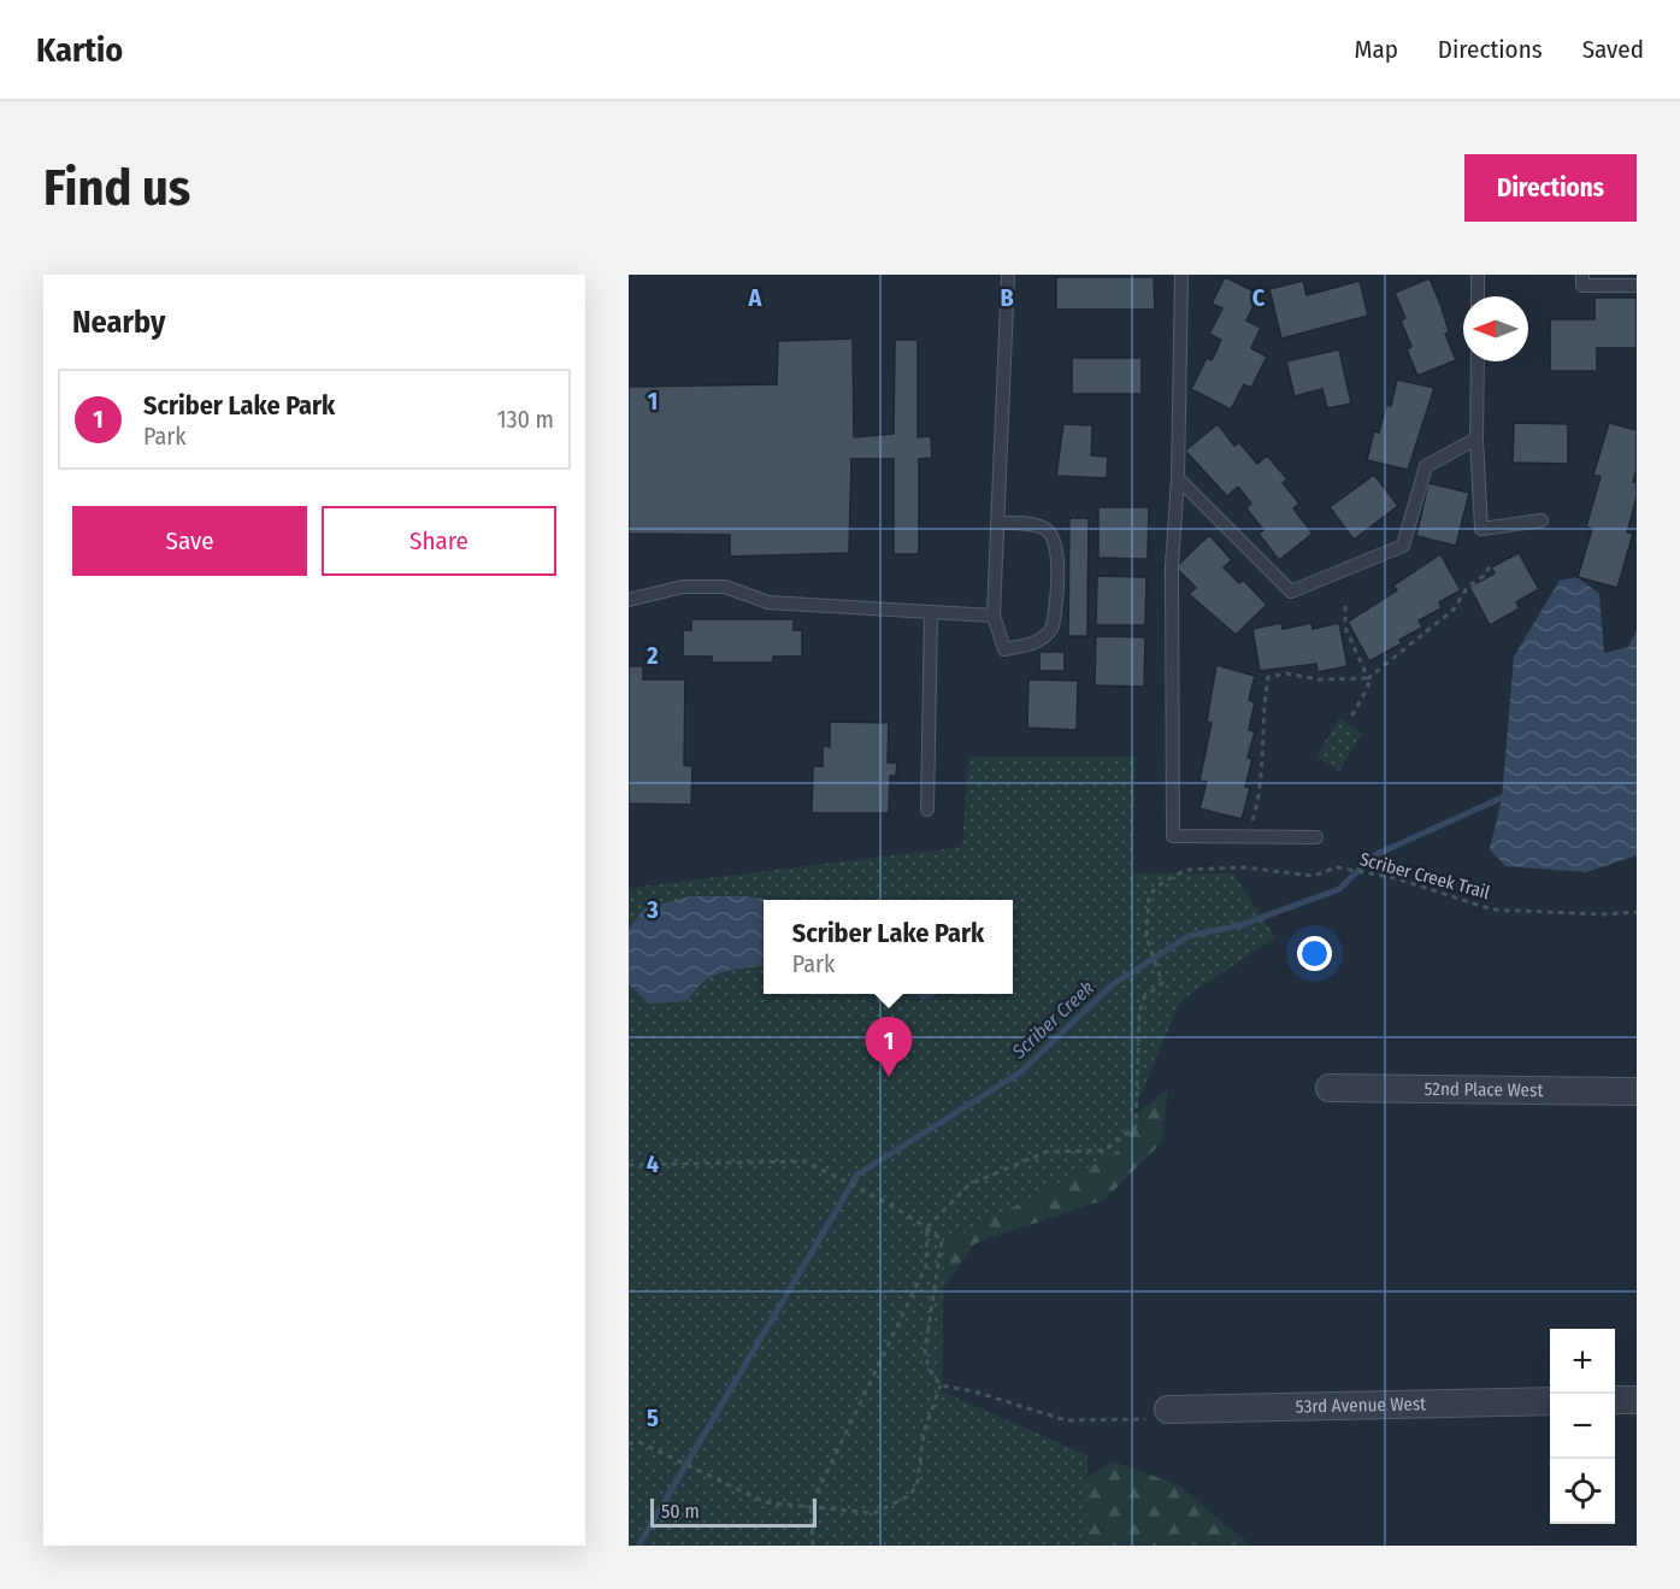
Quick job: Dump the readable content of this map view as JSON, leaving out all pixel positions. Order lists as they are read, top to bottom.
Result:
{
  "streets": {
    "street": ["52nd Place West", "53rd Avenue West"],
    "path": ["Scriber Creek Trail"]
  },
  "water": ["Scriber Creek"],
  "scale_bar": "50 m",
  "north": "left",
  "page": {
    "header": "Kartio",
    "nav": ["Map", "Directions", "Saved"],
    "buttons": [
      "Directions",
      ["Save", "Share"]
    ],
    "title": "Find us",
    "heading": "Nearby",
    "list": [
      {
        "mark": "1",
        "name": "Scriber Lake Park",
        "note": "Park",
        "value": "130 m"
      }
    ],
    "popup": ["Scriber Lake Park", "Park"],
    "pins": "1",
    "map_buttons": ["+", "−"],
    "scale": "50 m"
  },
  "grid": {
    "columns": ["A", "B", "C"],
    "rows": [
      "1",
      "2",
      "3",
      "4",
      "5"
    ]
  }
}
